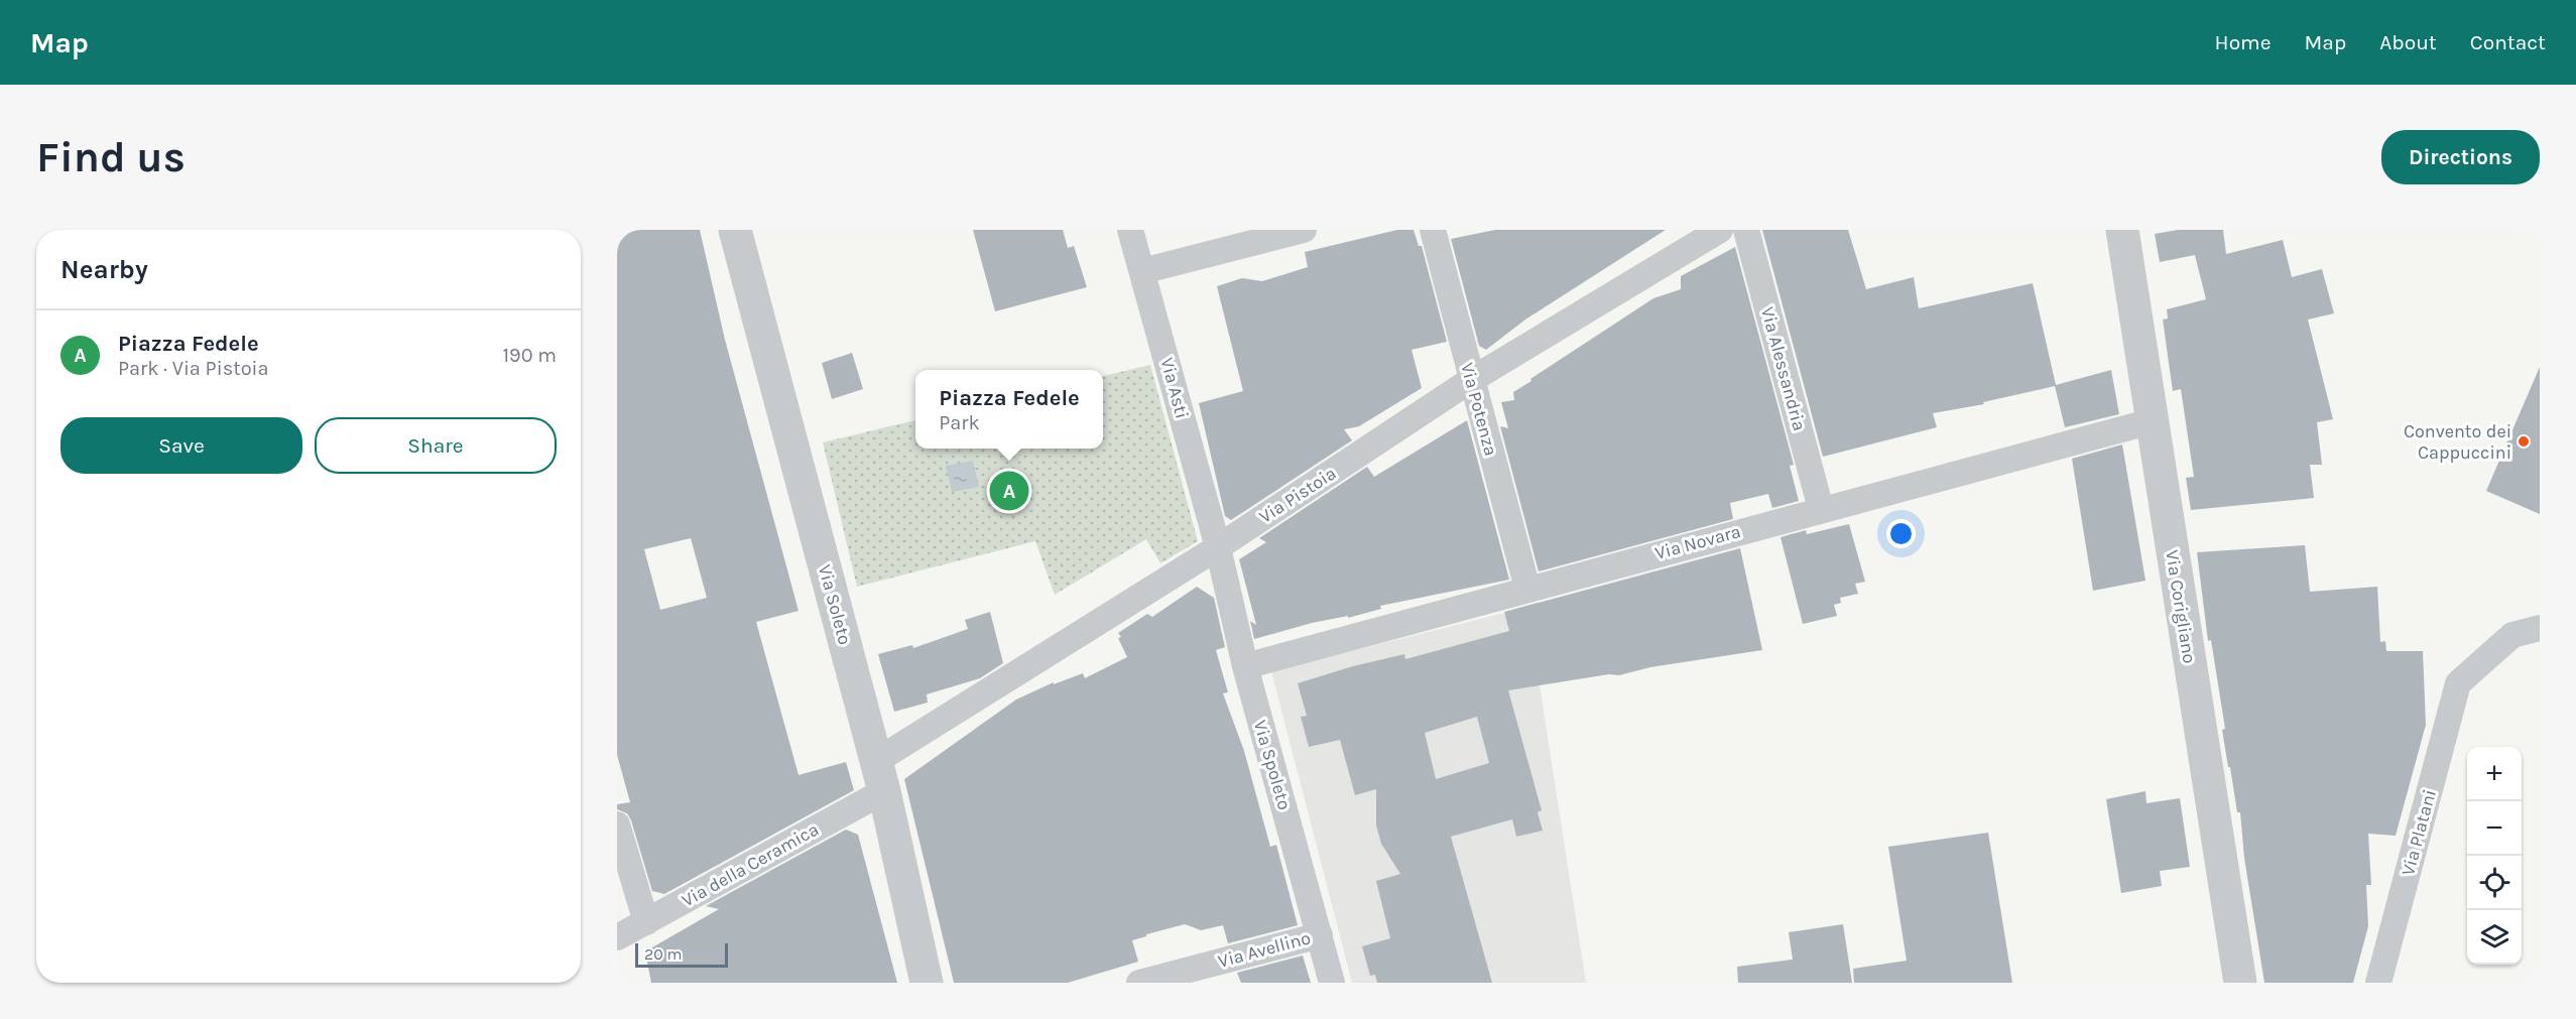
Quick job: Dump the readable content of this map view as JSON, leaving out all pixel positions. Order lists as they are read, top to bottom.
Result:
{
  "streets": {
    "street": [
      "Via Alessandria",
      "Via Asti",
      "Via Potenza",
      "Via Pistoia",
      "Via Novara",
      "Via Soleto",
      "Via Corigliano",
      "Via Spoleto",
      "Via Platani",
      "Via della Ceramica",
      "Via Avellino"
    ]
  },
  "crossings": [
    ["Via Alessandria", "Via Novara"],
    ["Via Asti", "Via Pistoia"],
    ["Via Asti", "Via Spoleto"],
    ["Via Potenza", "Via Pistoia"],
    ["Via Potenza", "Via Novara"],
    ["Via Pistoia", "Via Soleto"],
    ["Via Pistoia", "Via Spoleto"],
    ["Via Pistoia", "Via della Ceramica"],
    ["Via Novara", "Via Corigliano"],
    ["Via Novara", "Via Spoleto"],
    ["Via Soleto", "Via della Ceramica"],
    ["Via Spoleto", "Via Avellino"]
  ],
  "places": ["Convento dei Cappuccini"],
  "scale_bar": "20 m",
  "page": {
    "header": "Map",
    "nav": [
      "Home",
      "Map",
      "About",
      "Contact"
    ],
    "buttons": [
      "Directions",
      ["Save", "Share"]
    ],
    "title": "Find us",
    "heading": "Nearby",
    "list": [
      {
        "mark": "A",
        "name": "Piazza Fedele",
        "note": "Park · Via Pistoia",
        "value": "190 m"
      }
    ],
    "popup": ["Piazza Fedele", "Park"],
    "pins": "A",
    "map_buttons": ["+", "−"],
    "scale": "20 m"
  }
}
